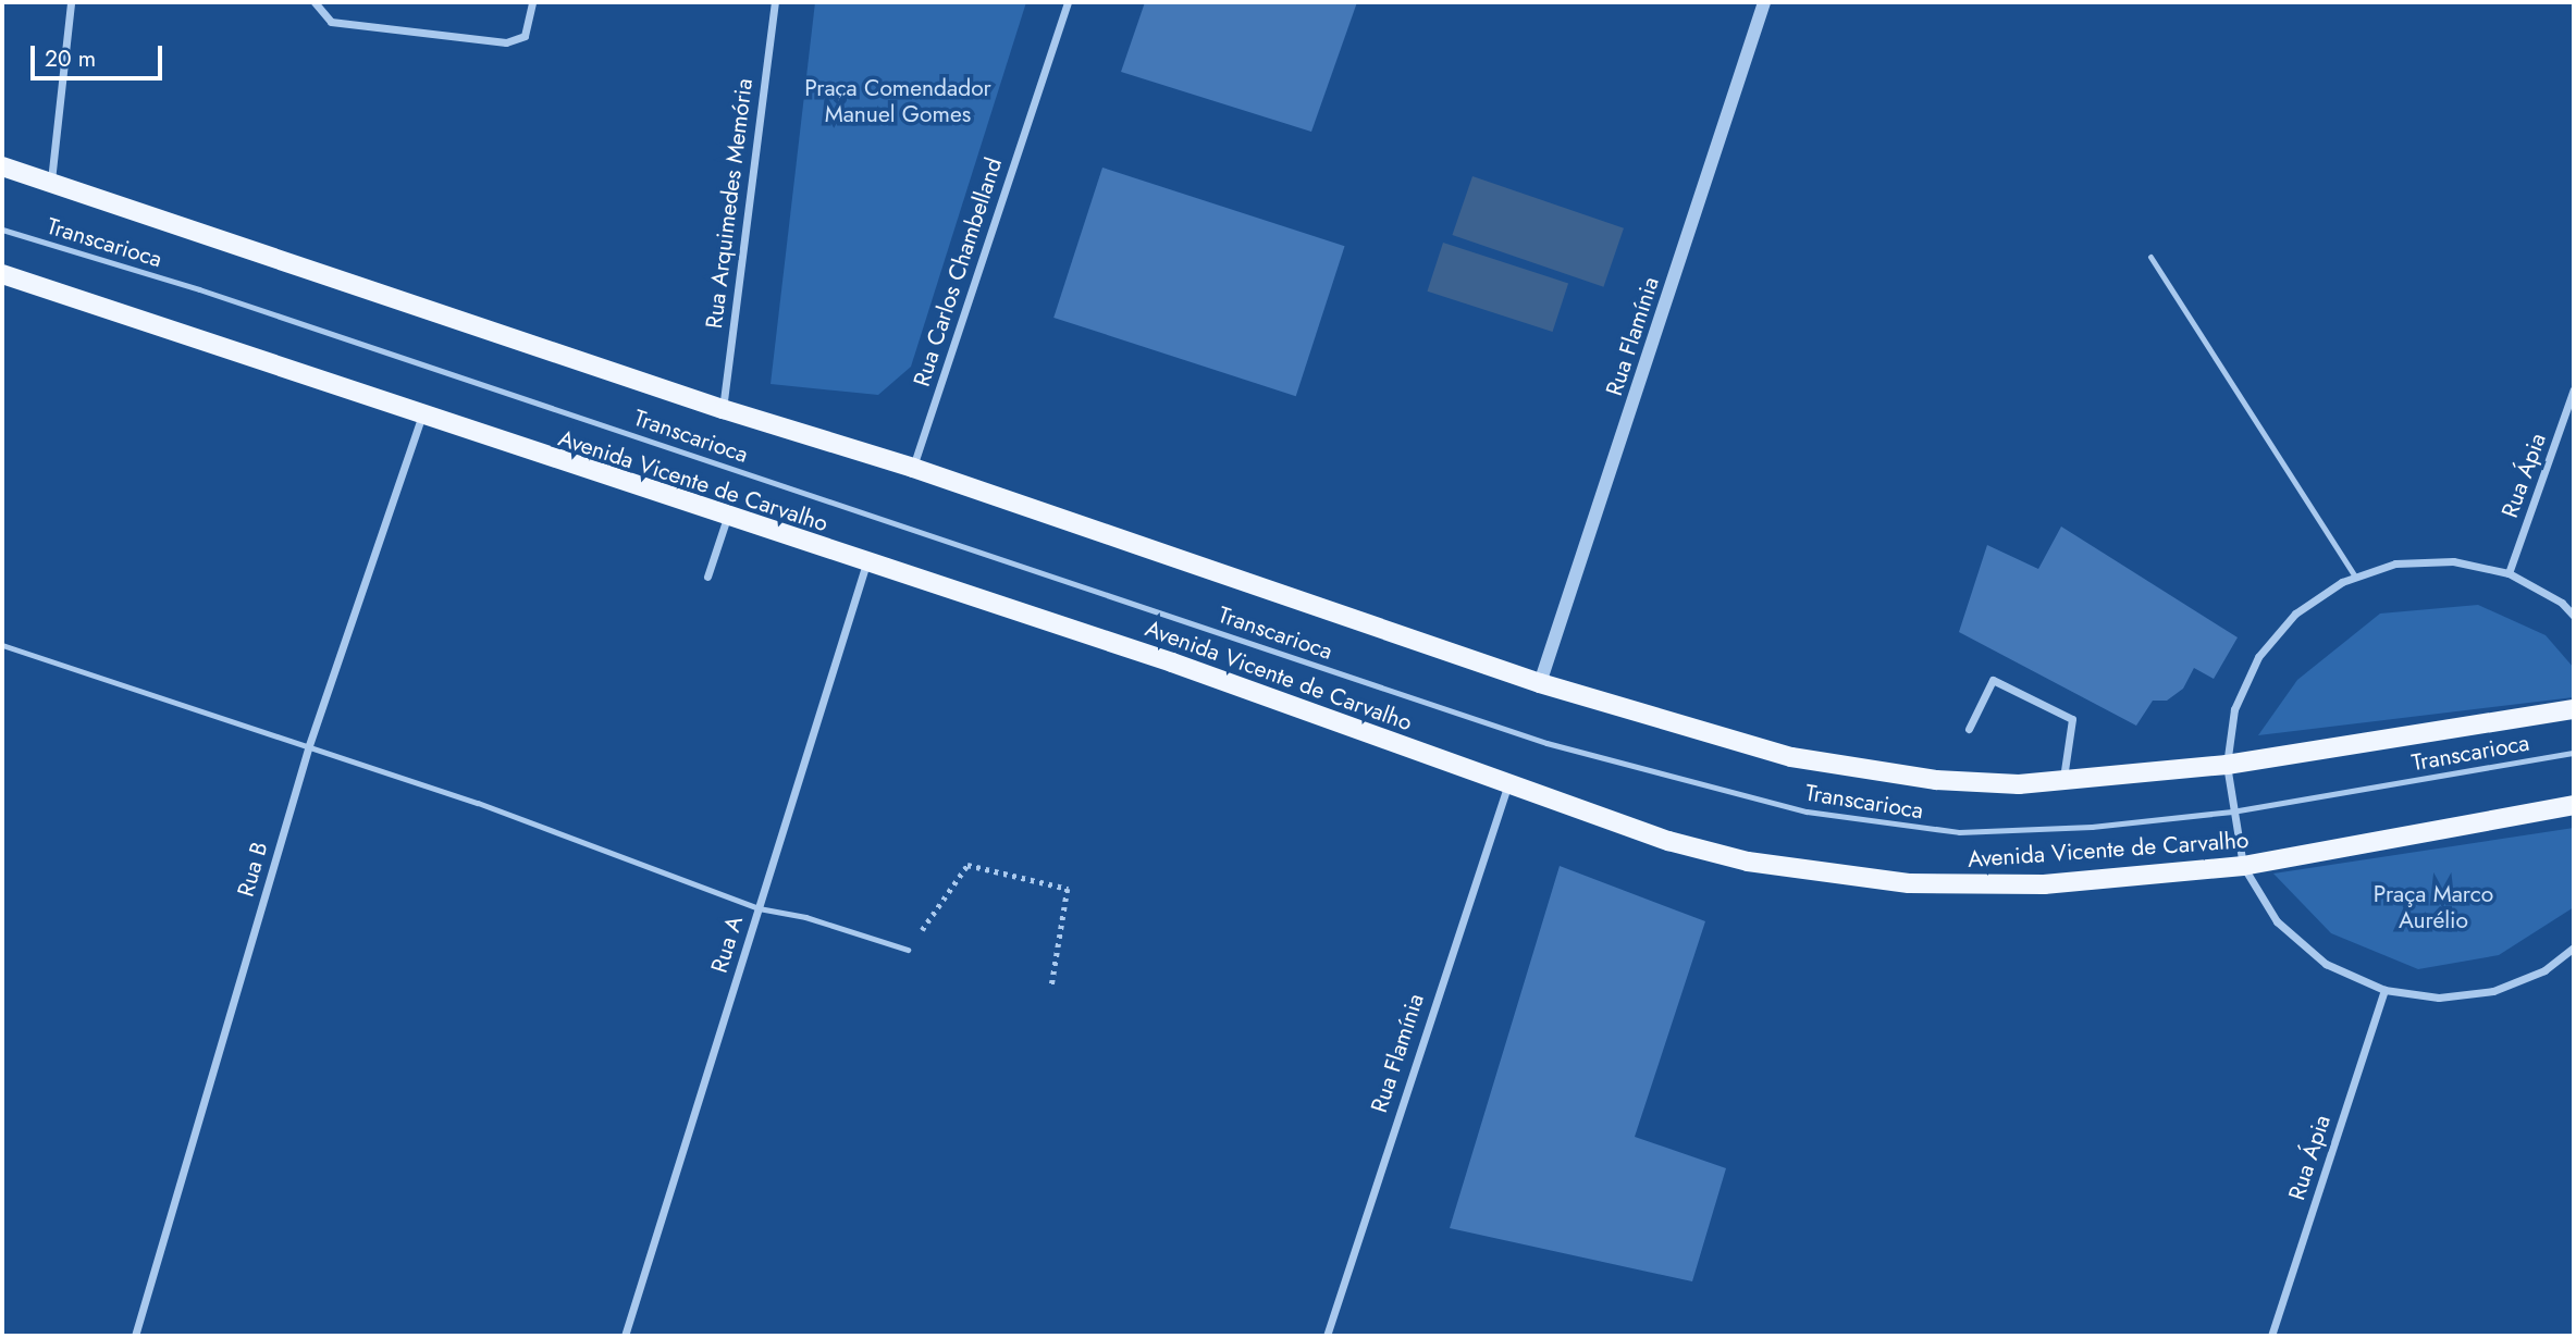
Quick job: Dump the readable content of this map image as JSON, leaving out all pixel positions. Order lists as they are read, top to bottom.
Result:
{
  "streets": {
    "main road": ["Avenida Vicente de Carvalho"],
    "street": [
      "Rua Arquimedes Memória",
      "Rua Carlos Chambelland",
      "Rua Flamínia",
      "Rua Ápia",
      "Rua B",
      "Rua A"
    ],
    "lane": ["Transcarioca"]
  },
  "crossings": [
    ["Rua Flamínia", "Avenida Vicente de Carvalho"],
    ["Avenida Vicente de Carvalho", "Rua B"],
    ["Avenida Vicente de Carvalho", "Rua A"]
  ],
  "parks": ["Praça Comendador Manuel Gomes", "Praça Marco Aurélio"],
  "scale_bar": "20 m"
}
